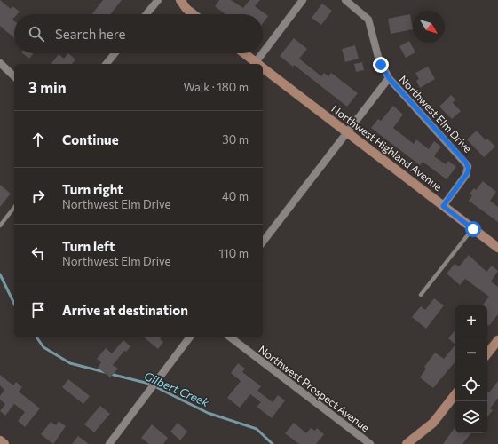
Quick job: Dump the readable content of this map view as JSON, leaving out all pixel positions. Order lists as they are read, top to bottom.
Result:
{
  "streets": {
    "main road": ["Northwest Highland Avenue"],
    "street": ["Northwest Elm Drive", "Northwest Prospect Avenue"]
  },
  "crossings": [
    ["Northwest Elm Drive", "Northwest Highland Avenue"]
  ],
  "water": ["Gilbert Creek"],
  "north": "bottom right",
  "page": {
    "search": "Search here",
    "heading": ["3 min", "Walk · 180 m"],
    "list": [
      ["Continue", "30 m"],
      ["Turn right", "Northwest Elm Drive", "40 m"],
      ["Turn left", "Northwest Elm Drive", "110 m"],
      "Arrive at destination"
    ],
    "map_buttons": ["+", "−"]
  }
}
